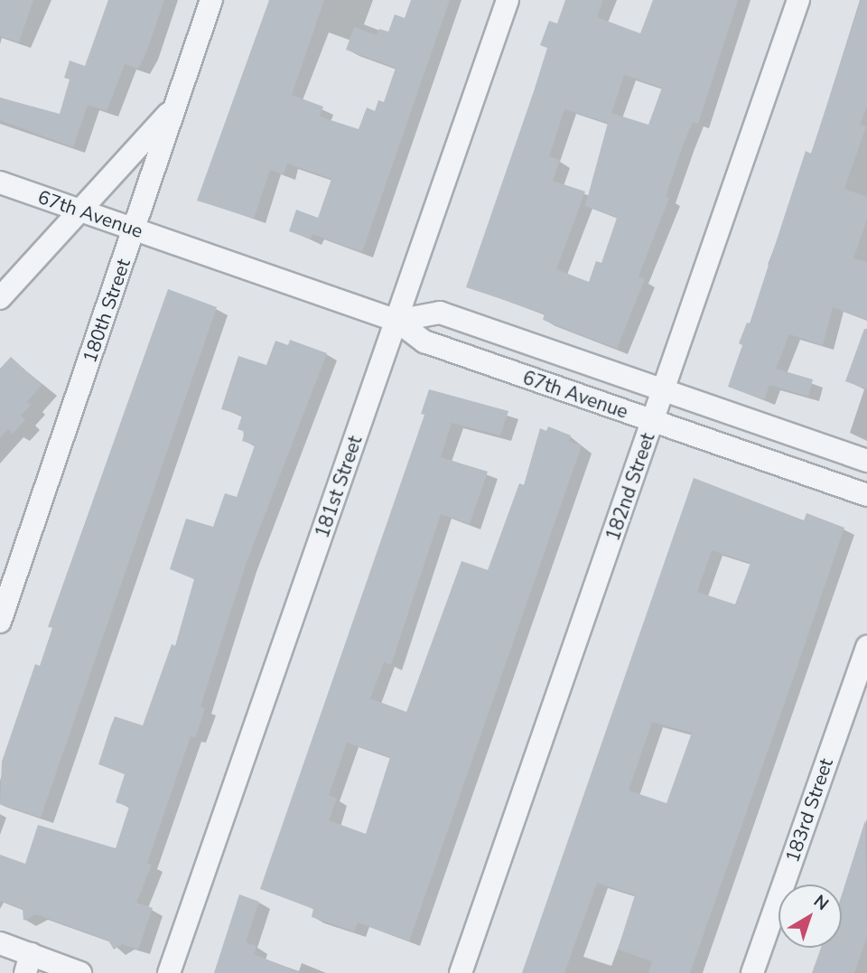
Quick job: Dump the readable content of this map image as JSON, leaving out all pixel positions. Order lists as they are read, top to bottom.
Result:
{
  "streets": {
    "street": [
      "67th Avenue",
      "180th Street",
      "181st Street",
      "182nd Street",
      "183rd Street"
    ]
  },
  "crossings": [
    ["67th Avenue", "180th Street"],
    ["67th Avenue", "181st Street"],
    ["67th Avenue", "182nd Street"]
  ],
  "north": "top right"
}
